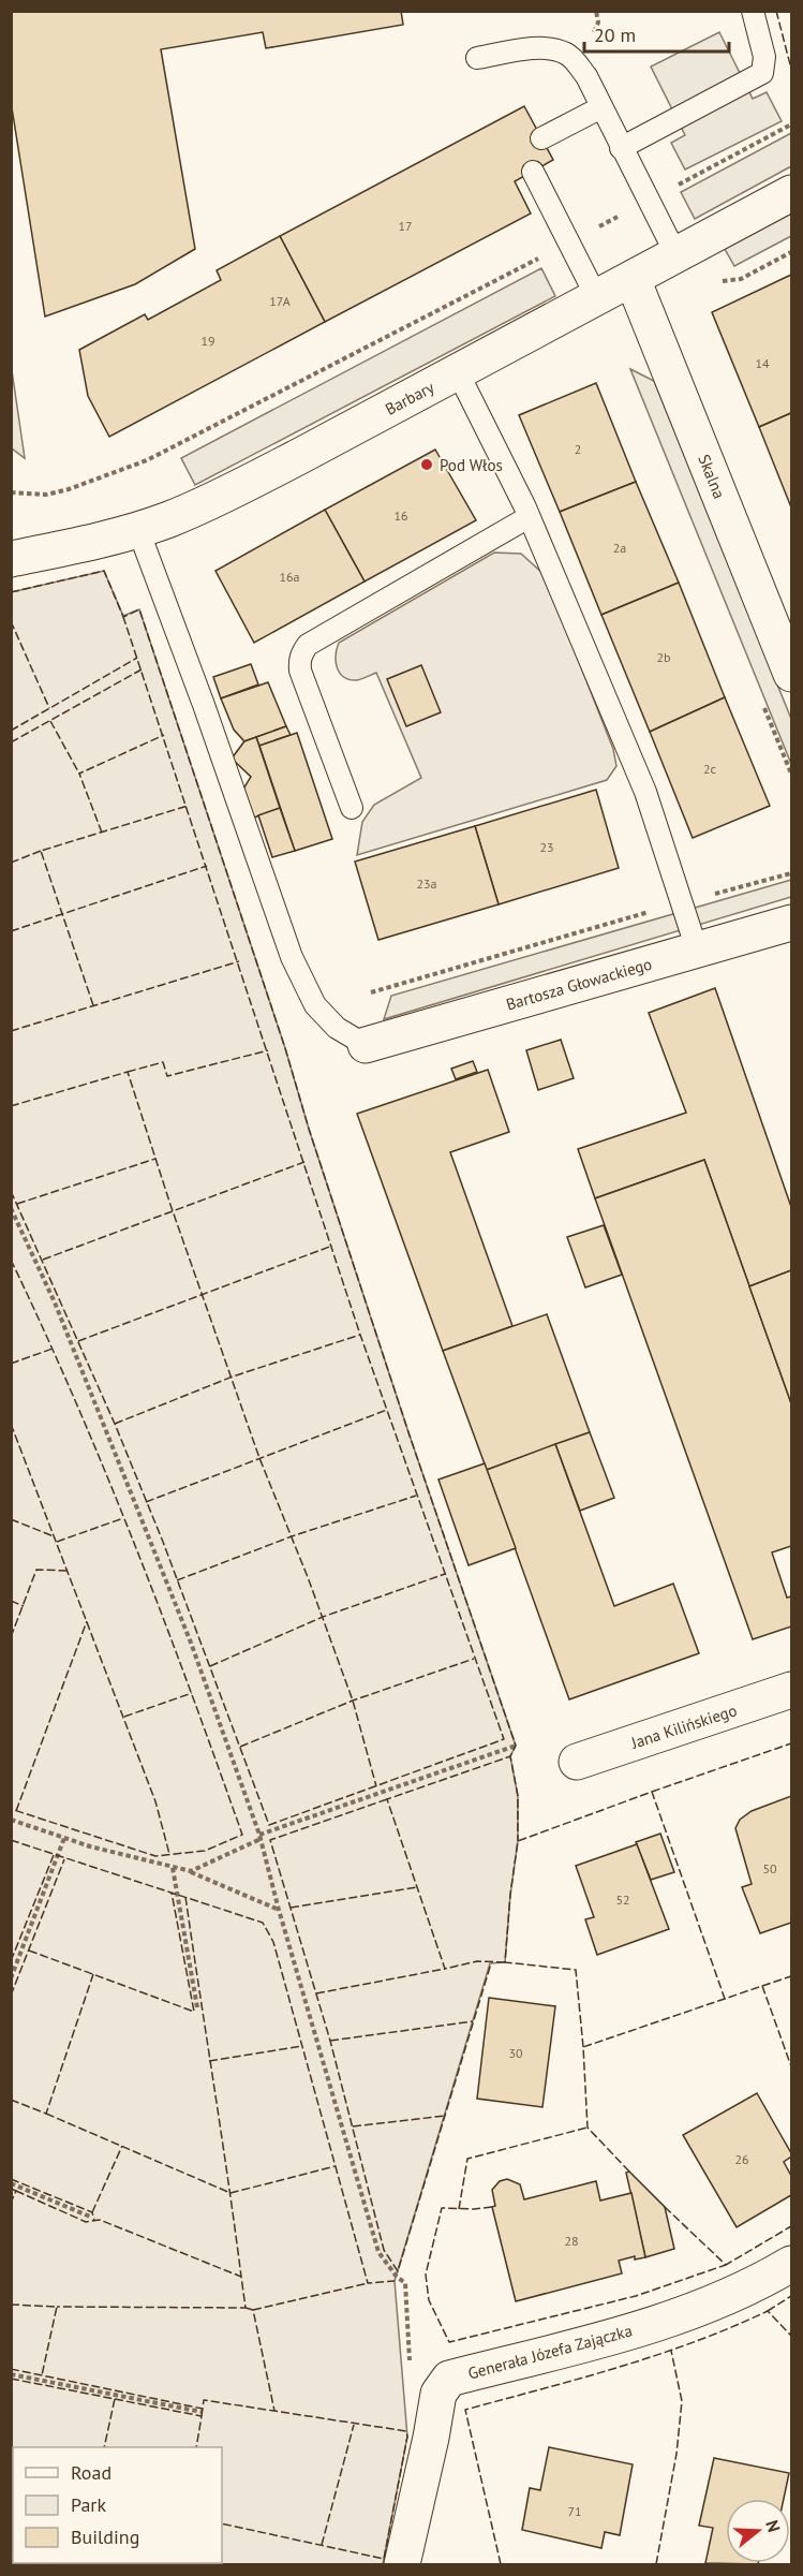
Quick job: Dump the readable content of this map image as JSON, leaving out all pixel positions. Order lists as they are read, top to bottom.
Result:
{
  "streets": {
    "street": [
      "Barbary",
      "Skalna",
      "Bartosza Głowackiego",
      "Jana Kilińskiego",
      "Generała Józefa Zajączka"
    ]
  },
  "crossings": [
    ["Barbary", "Skalna"]
  ],
  "places": ["Pod Włos"],
  "house_numbers": [
    "17",
    "17A",
    "19",
    "14",
    "2",
    "16",
    "2a",
    "16a",
    "2b",
    "2c",
    "23",
    "23a",
    "50",
    "52",
    "30",
    "26",
    "28",
    "71"
  ],
  "legend": ["Road", "Park", "Building"],
  "scale_bar": "20 m",
  "north": "right"
}
